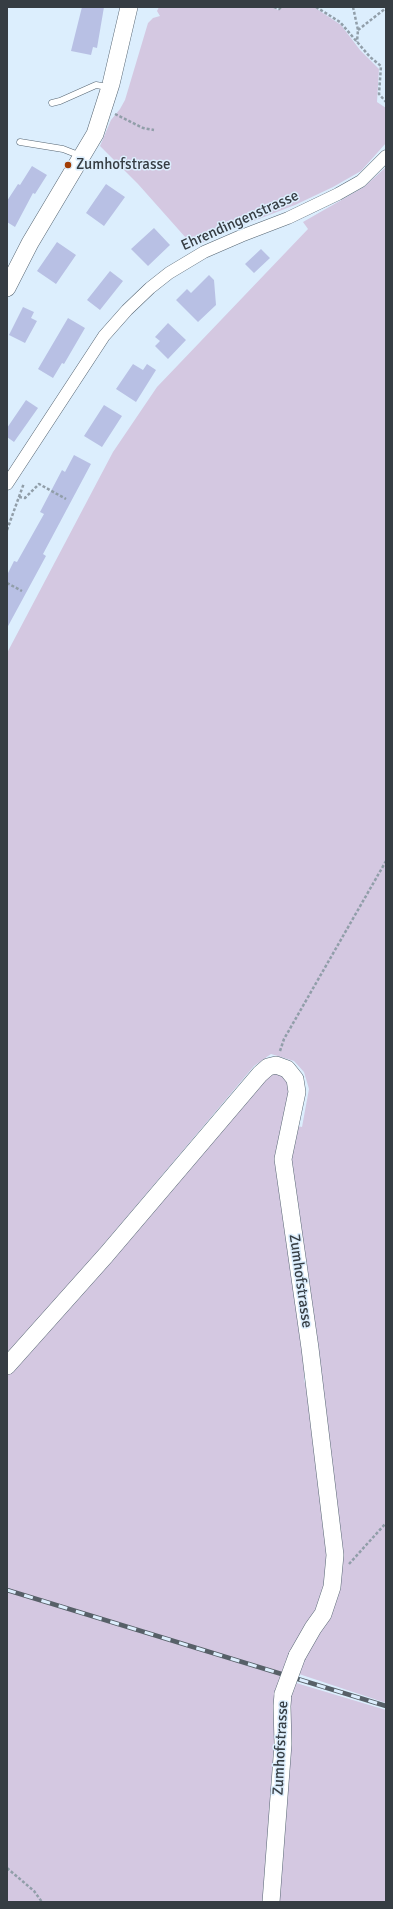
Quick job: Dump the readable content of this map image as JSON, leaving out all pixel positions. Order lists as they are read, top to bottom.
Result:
{
  "streets": {
    "street": ["Ehrendingenstrasse", "Zumhofstrasse"]
  },
  "places": ["Zumhofstrasse"]
}
